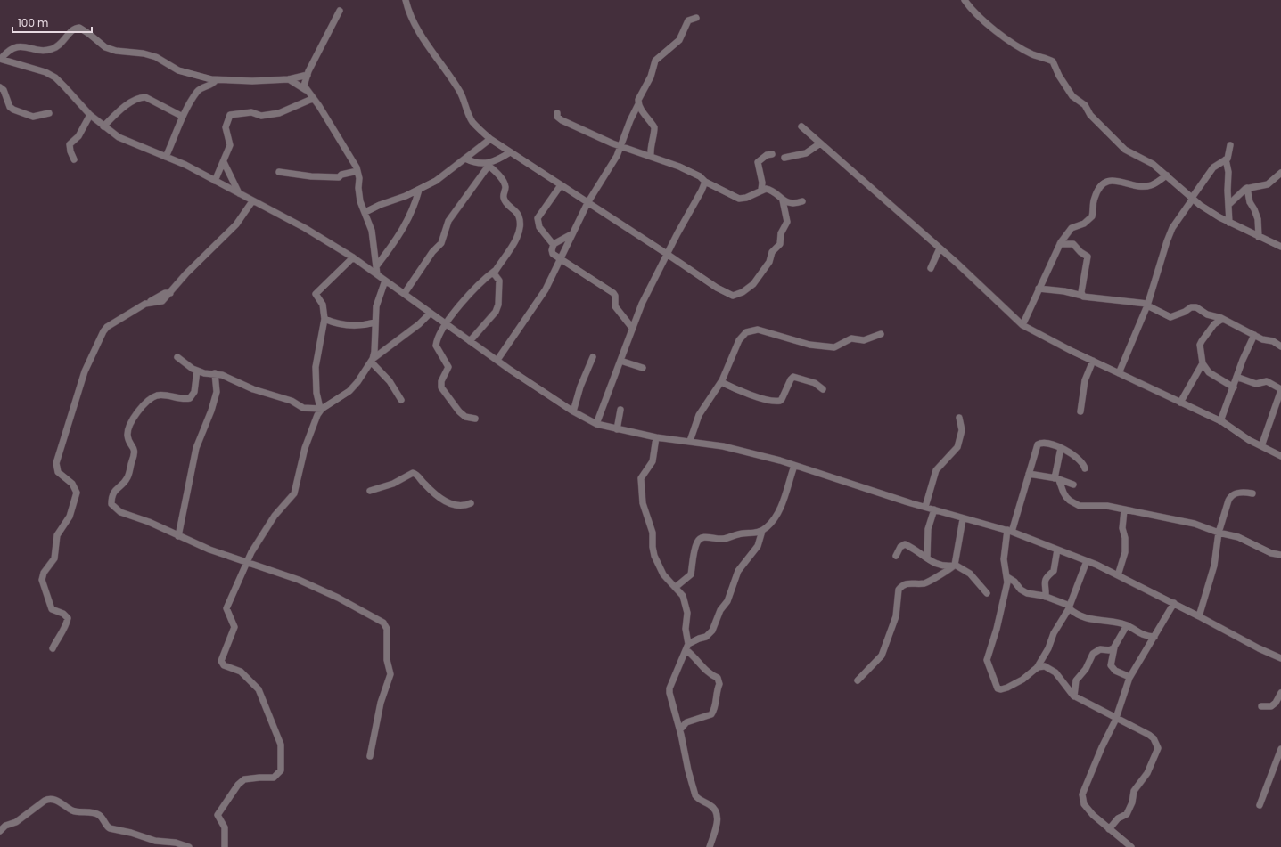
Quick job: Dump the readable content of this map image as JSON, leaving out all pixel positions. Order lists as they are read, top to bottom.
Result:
{
  "scale_bar": "100 m"
}
